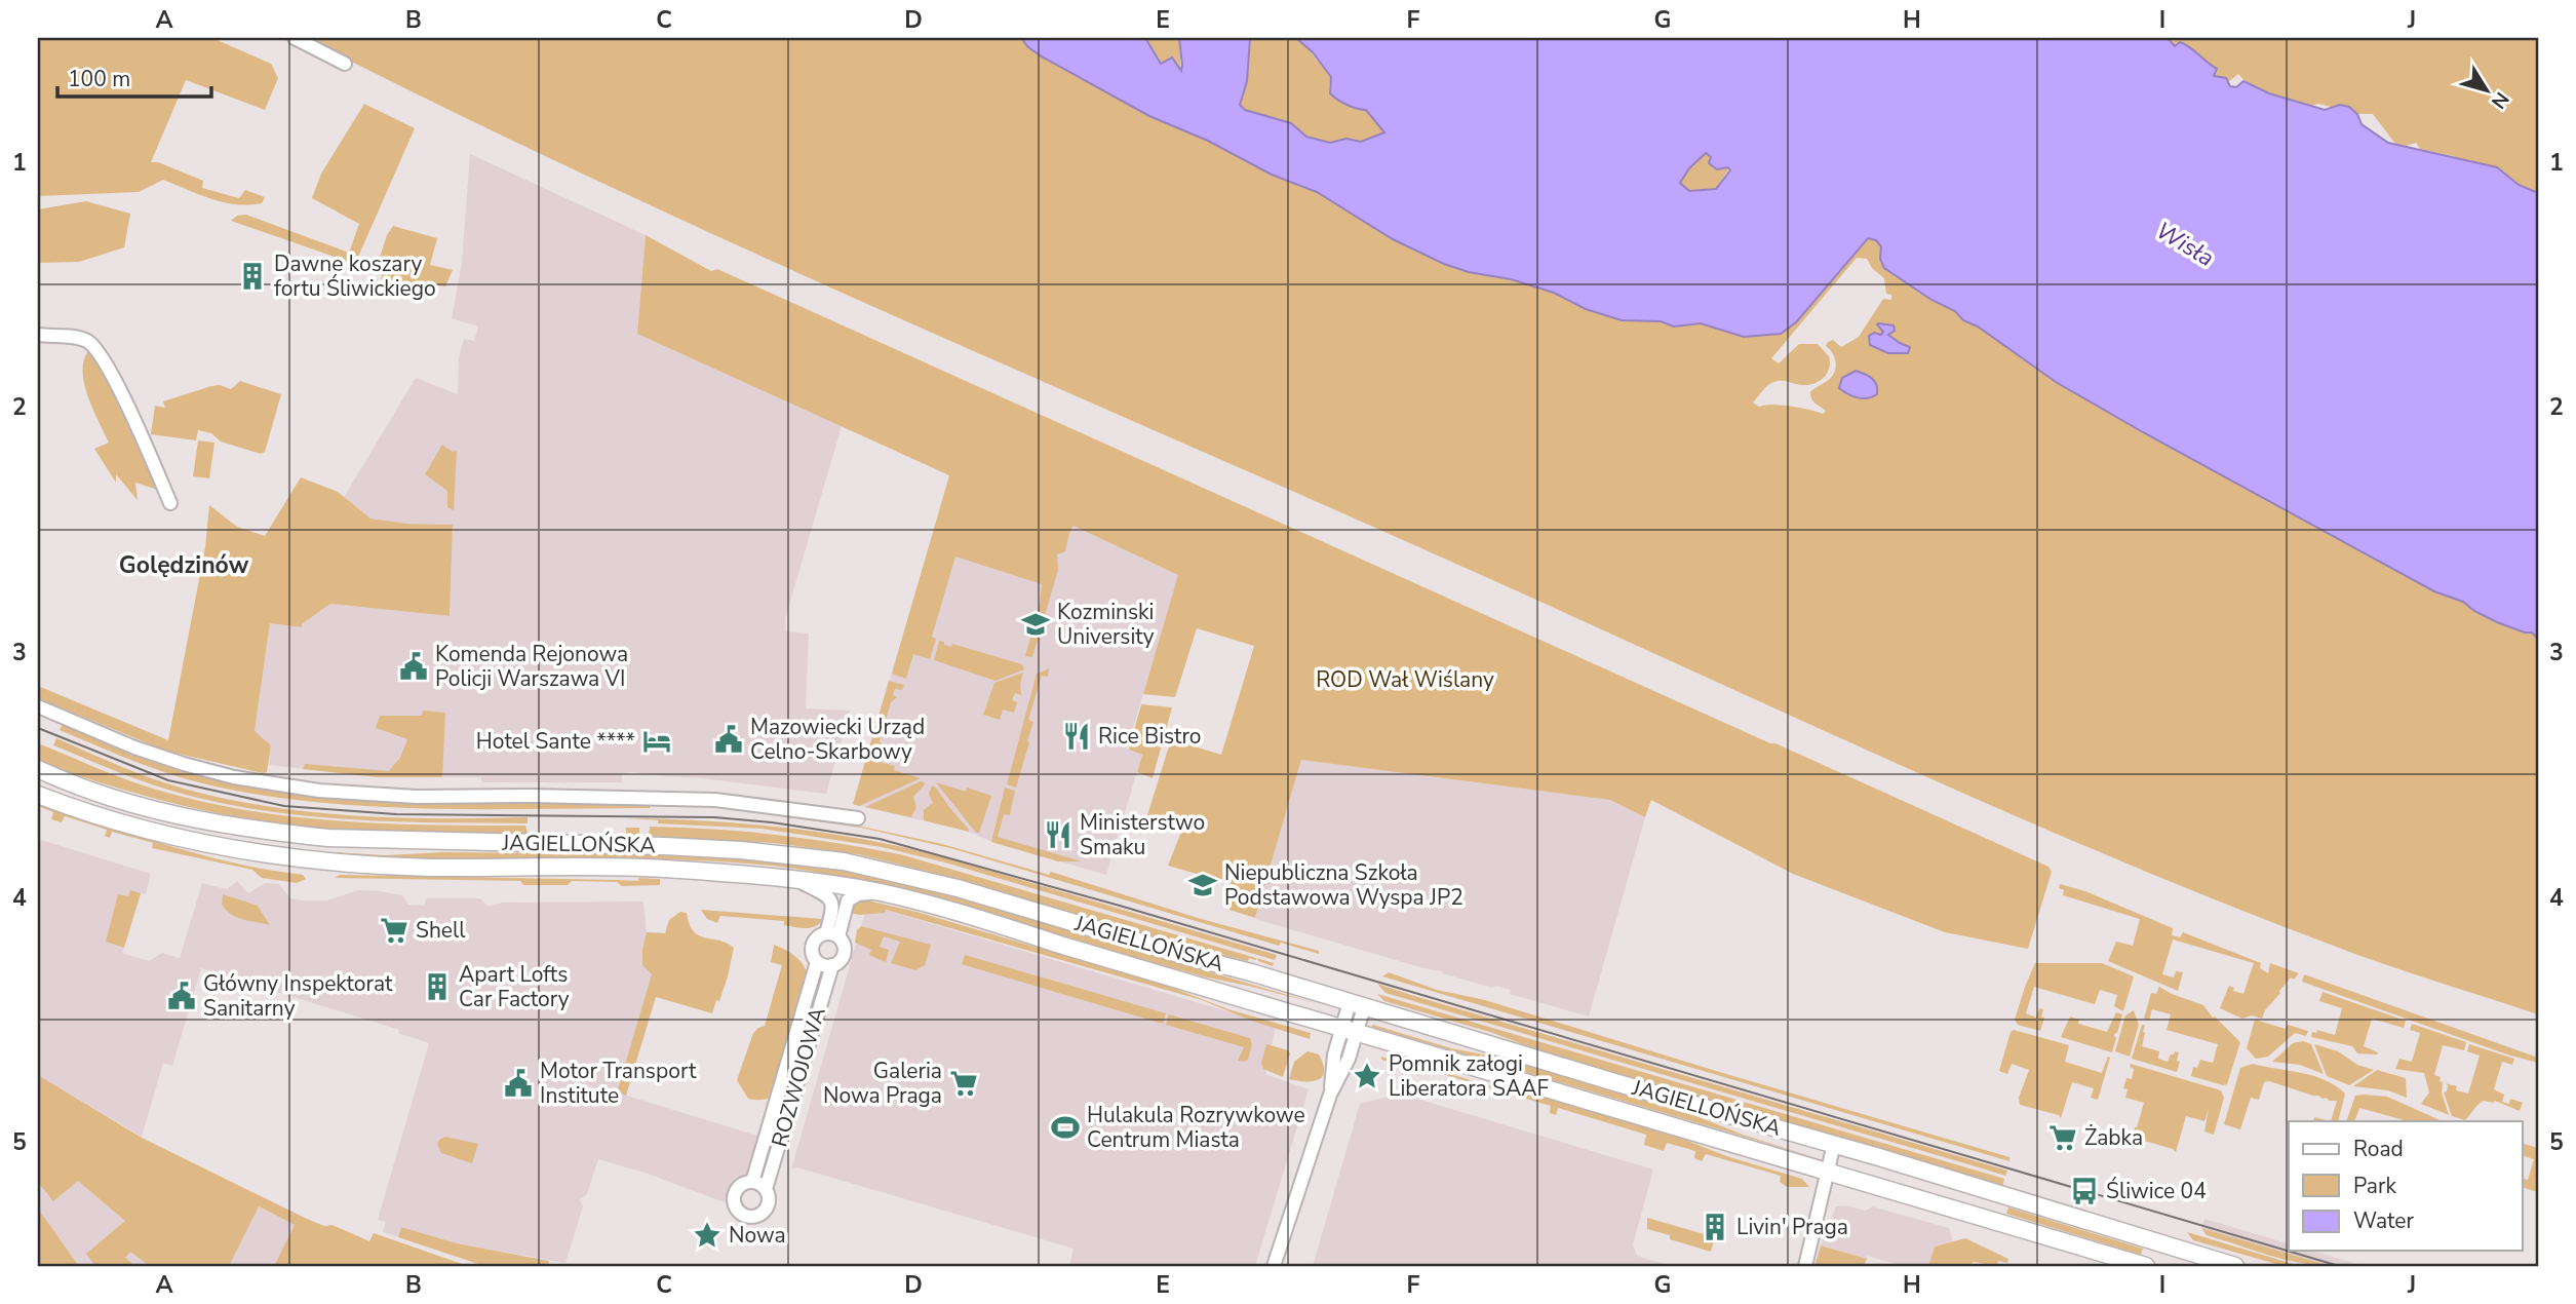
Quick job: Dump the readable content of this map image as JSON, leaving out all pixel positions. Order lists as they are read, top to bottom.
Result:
{
  "streets": {
    "main road": ["JAGIELLOŃSKA"],
    "street": ["ROZWOJOWA"]
  },
  "crossings": [
    ["JAGIELLOŃSKA", "ROZWOJOWA"]
  ],
  "districts": ["Golędzinów"],
  "water": ["Wisła"],
  "parks": ["ROD Wał Wiślany"],
  "places": {
    "building": ["Dawne koszary fortu Śliwickiego", "Apart Lofts Car Factory", "Livin' Praga"],
    "school or university": ["Kozminski University", "Niepubliczna Szkoła Podstawowa Wyspa JP2"],
    "public building": [
      "Komenda Rejonowa Policji Warszawa VI",
      "Mazowiecki Urząd Celno-Skarbowy",
      "Główny Inspektorat Sanitarny",
      "Motor Transport Institute"
    ],
    "restaurant": ["Rice Bistro", "Ministerstwo Smaku"],
    "hotel": ["Hotel Sante ****"],
    "supermarket": ["Shell", "Galeria Nowa Praga", "Żabka"],
    "place": ["Pomnik załogi Liberatora SAAF", "Nowa"],
    "sports": ["Hulakula Rozrywkowe Centrum Miasta"],
    "bus stop": ["Śliwice 04"]
  },
  "legend": ["Road", "Park", "Water"],
  "scale_bar": "100 m",
  "north": "bottom right",
  "grid": {
    "columns": [
      "A",
      "B",
      "C",
      "D",
      "E",
      "F",
      "G",
      "H",
      "I",
      "J"
    ],
    "rows": [
      "1",
      "2",
      "3",
      "4",
      "5"
    ]
  }
}
